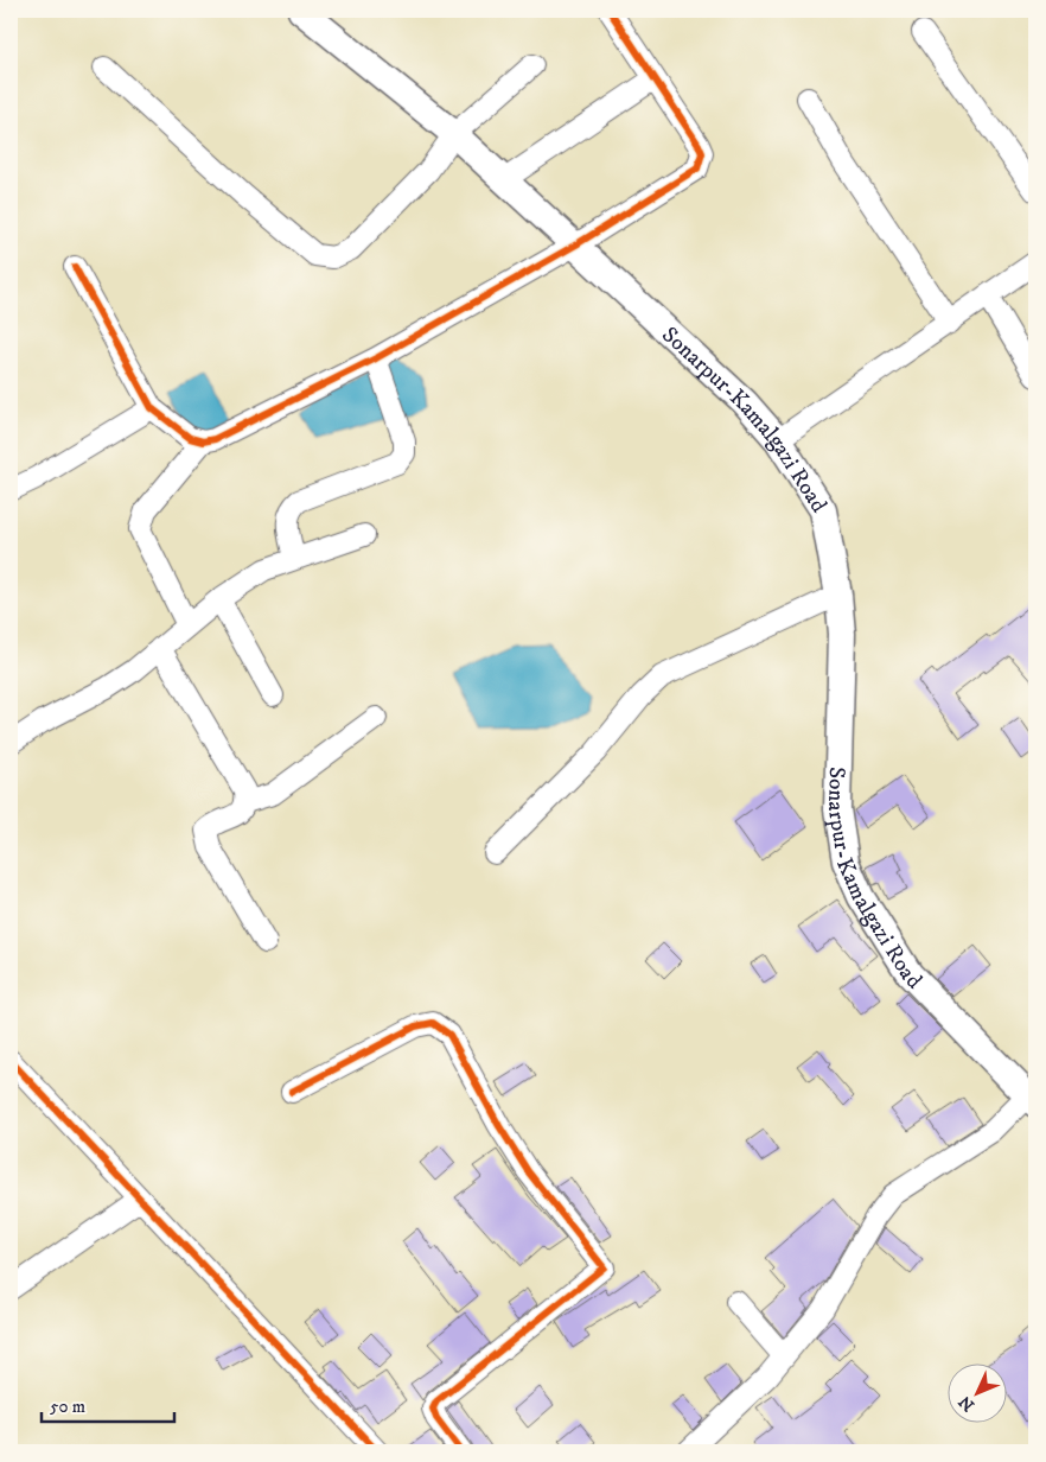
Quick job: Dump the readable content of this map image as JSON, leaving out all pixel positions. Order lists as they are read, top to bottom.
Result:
{
  "streets": {
    "main road": ["Sonarpur-Kamalgazi Road"]
  },
  "scale_bar": "50 m",
  "north": "bottom left"
}
